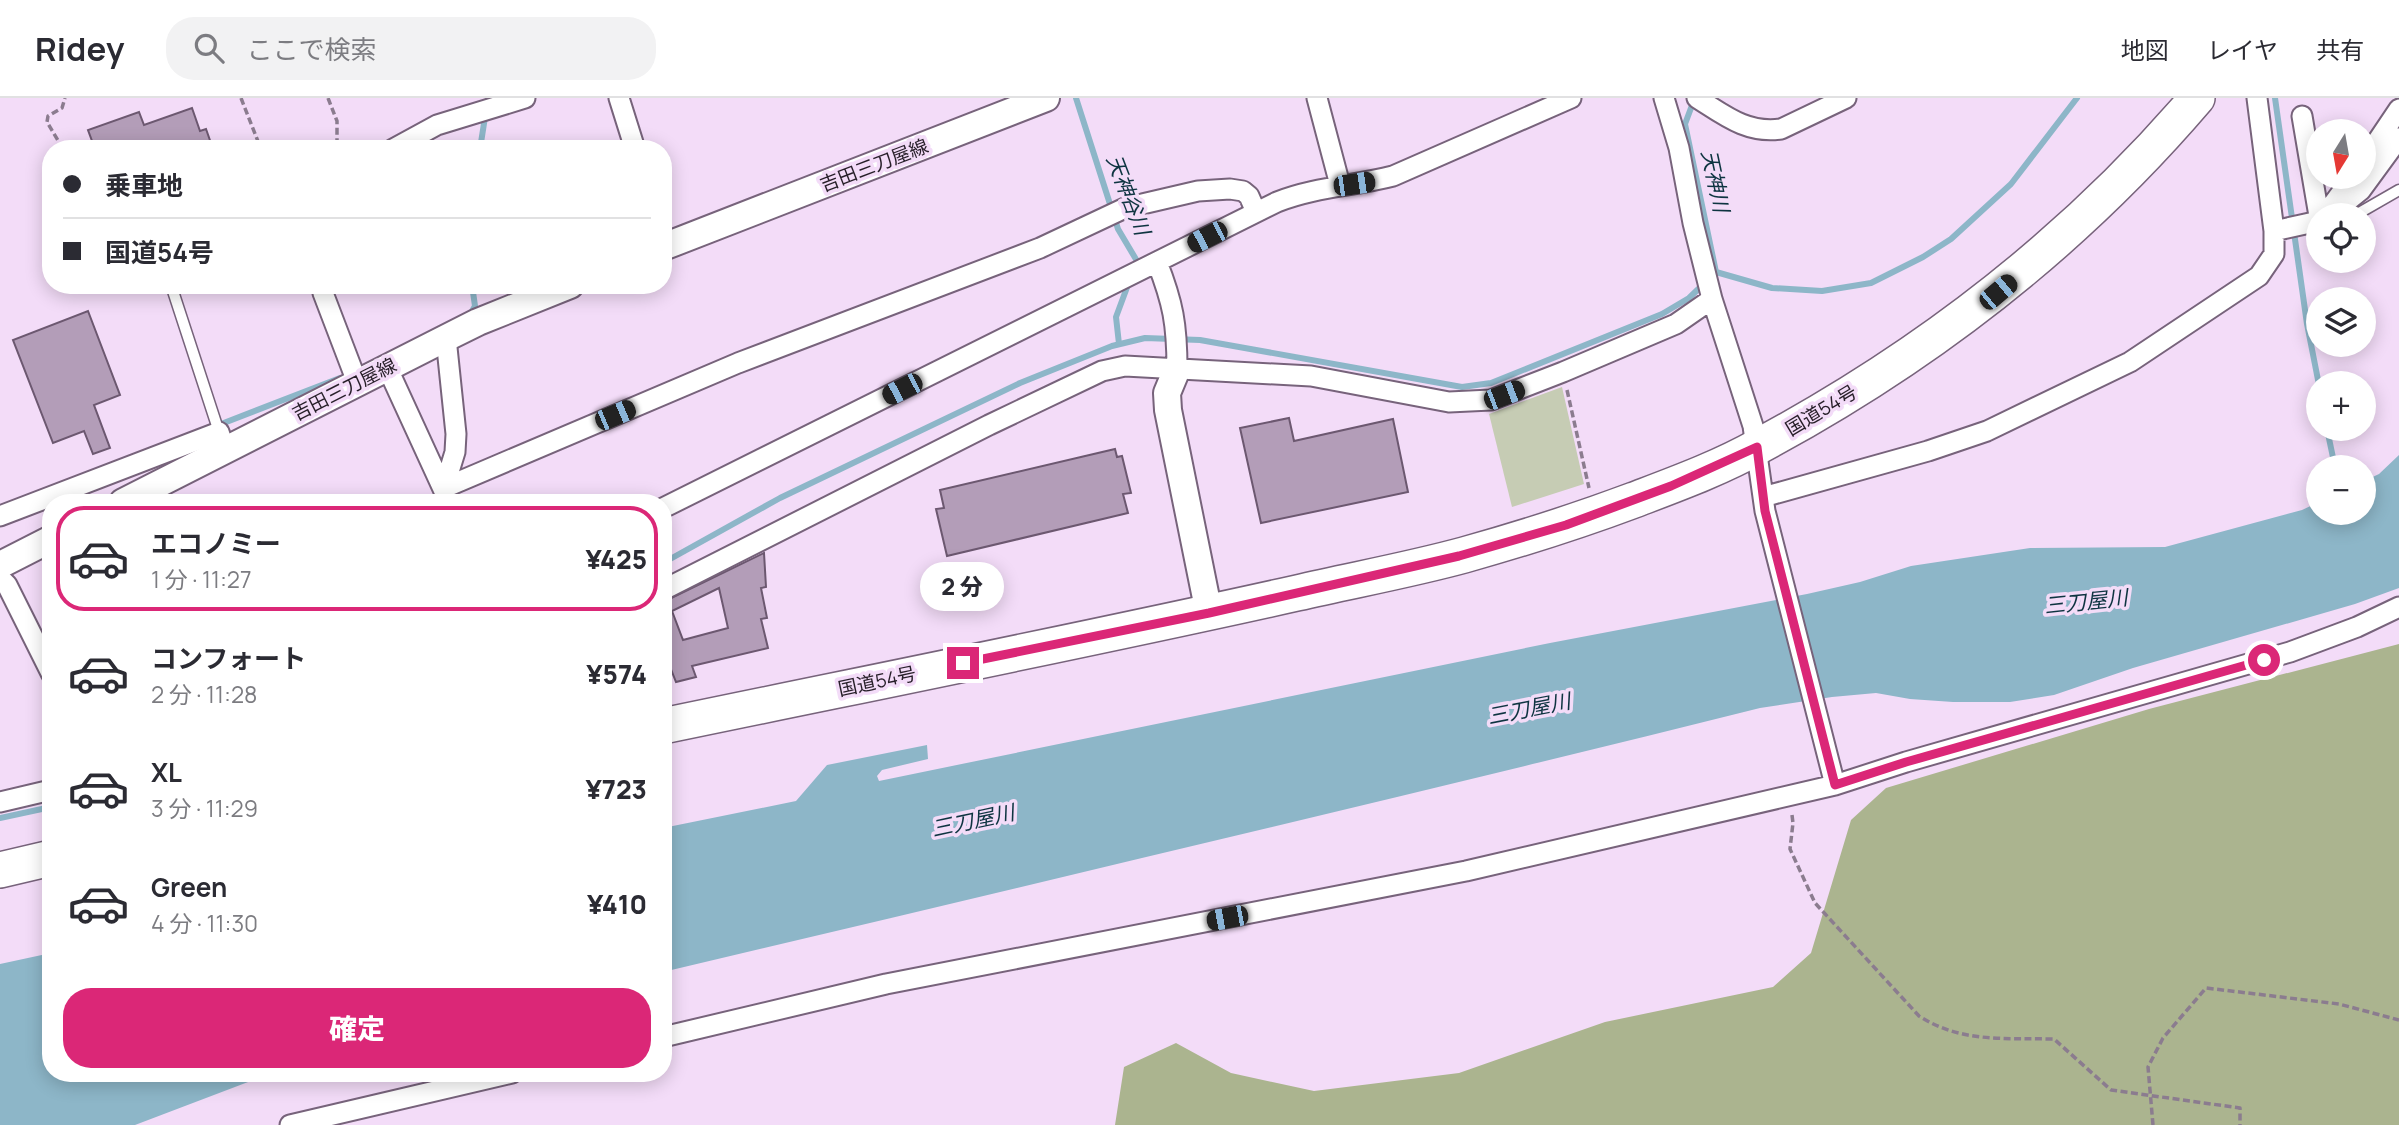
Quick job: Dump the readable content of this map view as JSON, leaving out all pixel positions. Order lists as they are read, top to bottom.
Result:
{
  "streets": {
    "highway": ["国道54号"],
    "main road": ["吉田三刀屋線"]
  },
  "water": ["天神川", "天神谷川", "三刀屋川"],
  "north": "bottom",
  "page": {
    "header": "Ridey",
    "search": "ここで検索",
    "nav": ["地図", "レイヤ", "共有"],
    "map_buttons": ["+", "−"],
    "banner": ["乗車地", "国道54号"],
    "list": [
      {
        "name": "エコノミー",
        "note": "1 分 · 11:27",
        "value": "¥425"
      },
      {
        "name": "コンフォート",
        "note": "2 分 · 11:28",
        "value": "¥574"
      },
      {
        "name": "XL",
        "note": "3 分 · 11:29",
        "value": "¥723"
      },
      {
        "name": "Green",
        "note": "4 分 · 11:30",
        "value": "¥410"
      }
    ],
    "bubble": "2 分",
    "buttons": "確定"
  }
}
